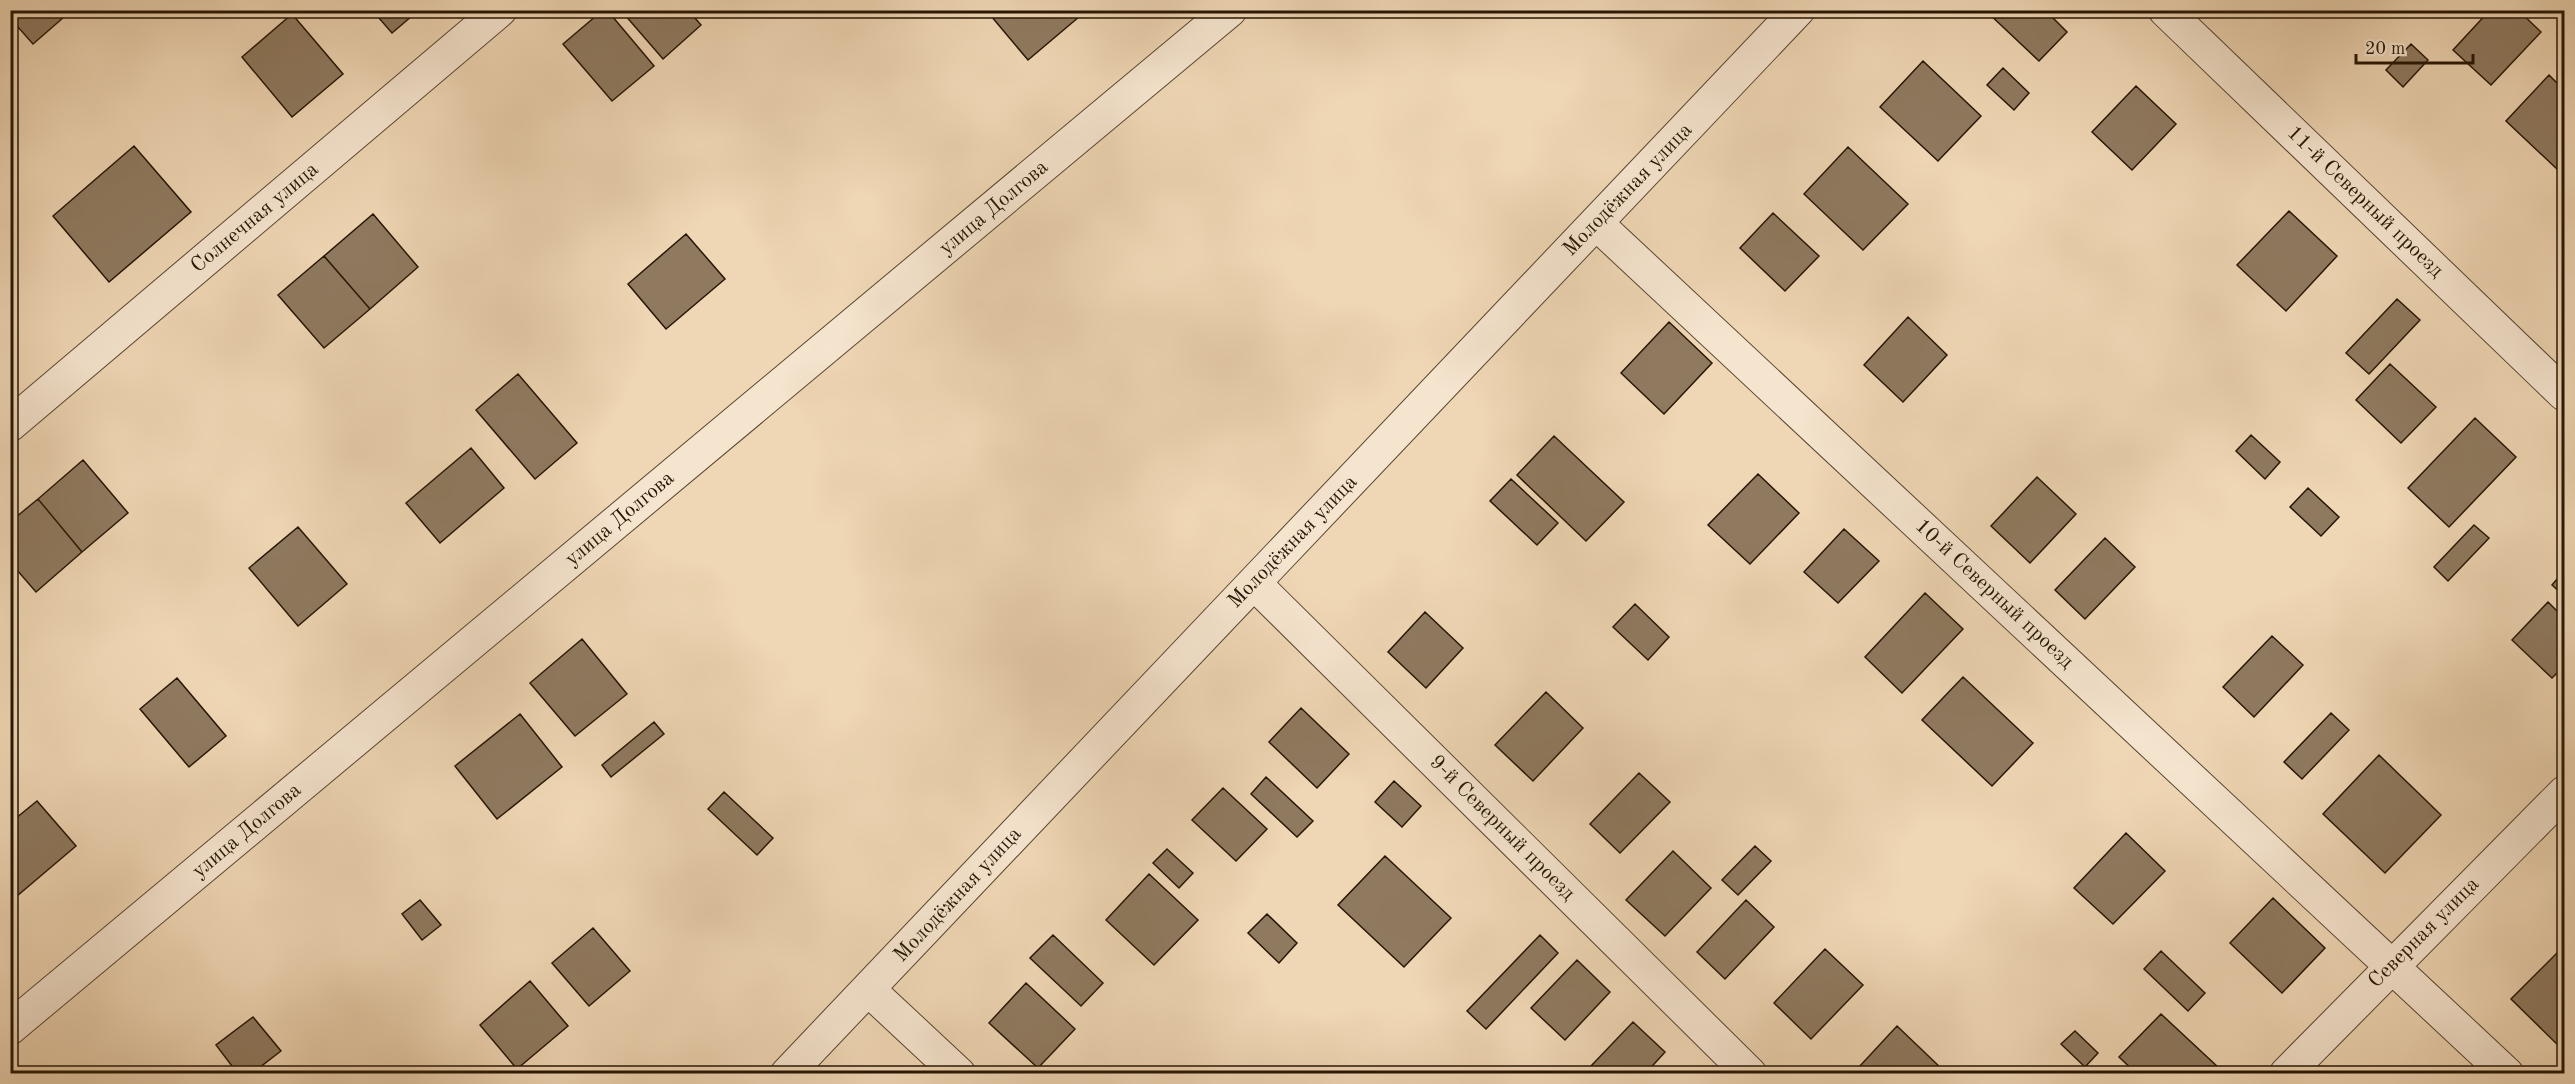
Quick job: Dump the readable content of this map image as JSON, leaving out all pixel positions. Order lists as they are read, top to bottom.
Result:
{
  "streets": {
    "street": [
      "Молодёжная улица",
      "11-й Северный проезд",
      "улица Долгова",
      "Солнечная улица",
      "10-й Северный проезд",
      "9-й Северный проезд",
      "Северная улица"
    ]
  },
  "crossings": [
    ["Молодёжная улица", "10-й Северный проезд"],
    ["Молодёжная улица", "9-й Северный проезд"],
    ["10-й Северный проезд", "Северная улица"]
  ],
  "scale_bar": "20 m"
}
